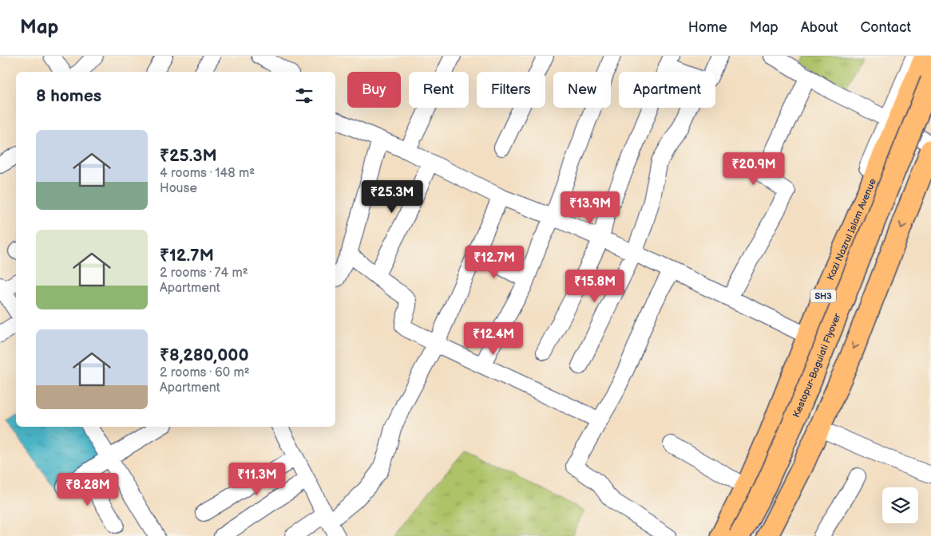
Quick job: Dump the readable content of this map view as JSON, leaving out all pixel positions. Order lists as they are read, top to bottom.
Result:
{
  "streets": {
    "main road": ["Kazi Nazrul Islam Avenue", "SH3", "Kestopur-Baguiati Flyover"]
  },
  "crossings": [
    ["Kazi Nazrul Islam Avenue", "Kestopur-Baguiati Flyover"]
  ],
  "page": {
    "header": "Map",
    "nav": [
      "Home",
      "Map",
      "About",
      "Contact"
    ],
    "chip": [
      "Buy",
      "Rent",
      "Filters",
      "New",
      "Apartment"
    ],
    "heading": "8 homes",
    "list": [
      {
        "name": "₹25.3M",
        "note": "4 rooms · 148 m² · House"
      },
      {
        "name": "₹12.7M",
        "note": "2 rooms · 74 m² · Apartment"
      },
      {
        "name": "₹8,280,000",
        "note": "2 rooms · 60 m² · Apartment"
      }
    ],
    "price": [
      "₹20.9M",
      "₹25.3M",
      "₹13.9M",
      "₹12.7M",
      "₹15.8M",
      "₹12.4M",
      "₹11.3M",
      "₹8.28M"
    ]
  }
}
